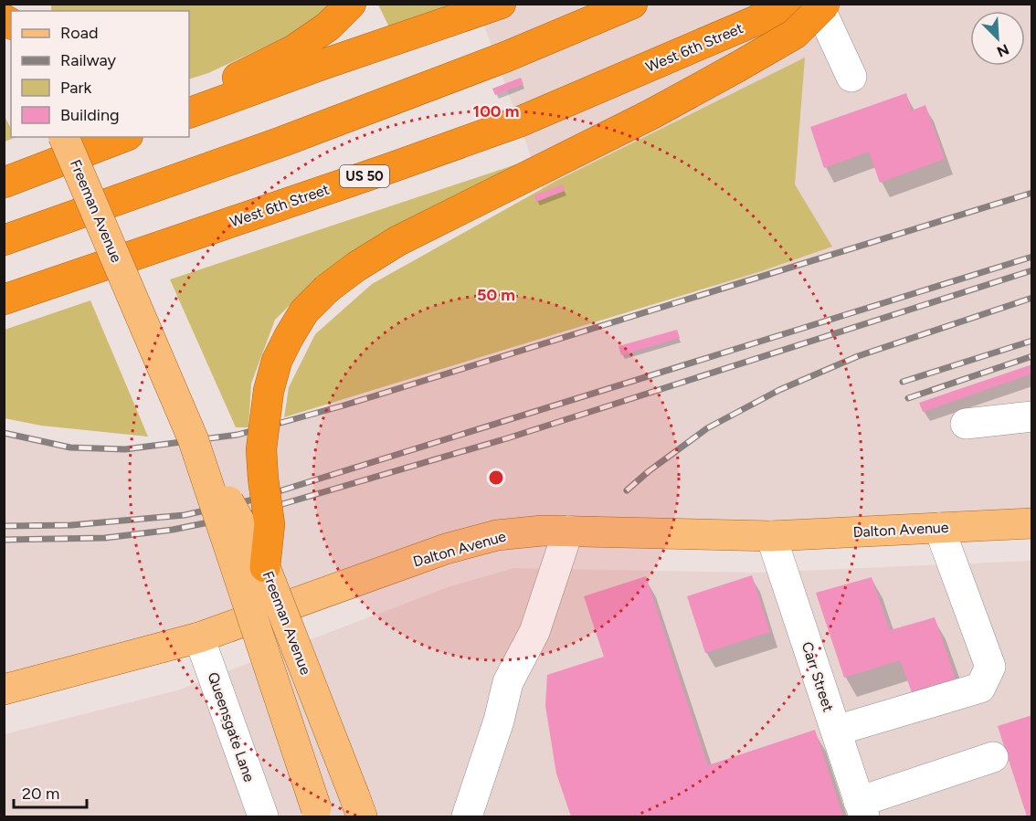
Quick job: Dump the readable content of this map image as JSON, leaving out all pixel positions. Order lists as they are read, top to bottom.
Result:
{
  "streets": {
    "highway": ["West 6th Street", "US 50"],
    "main road": ["Freeman Avenue", "Dalton Avenue"],
    "street": ["Carr Street", "Queensgate Lane"]
  },
  "crossings": [
    ["Dalton Avenue", "Carr Street"],
    ["Dalton Avenue", "Queensgate Lane"]
  ],
  "legend": [
    "Road",
    "Railway",
    "Park",
    "Building"
  ],
  "scale_bar": "20 m",
  "north": "bottom right",
  "rings": ["100 m", "50 m"]
}
